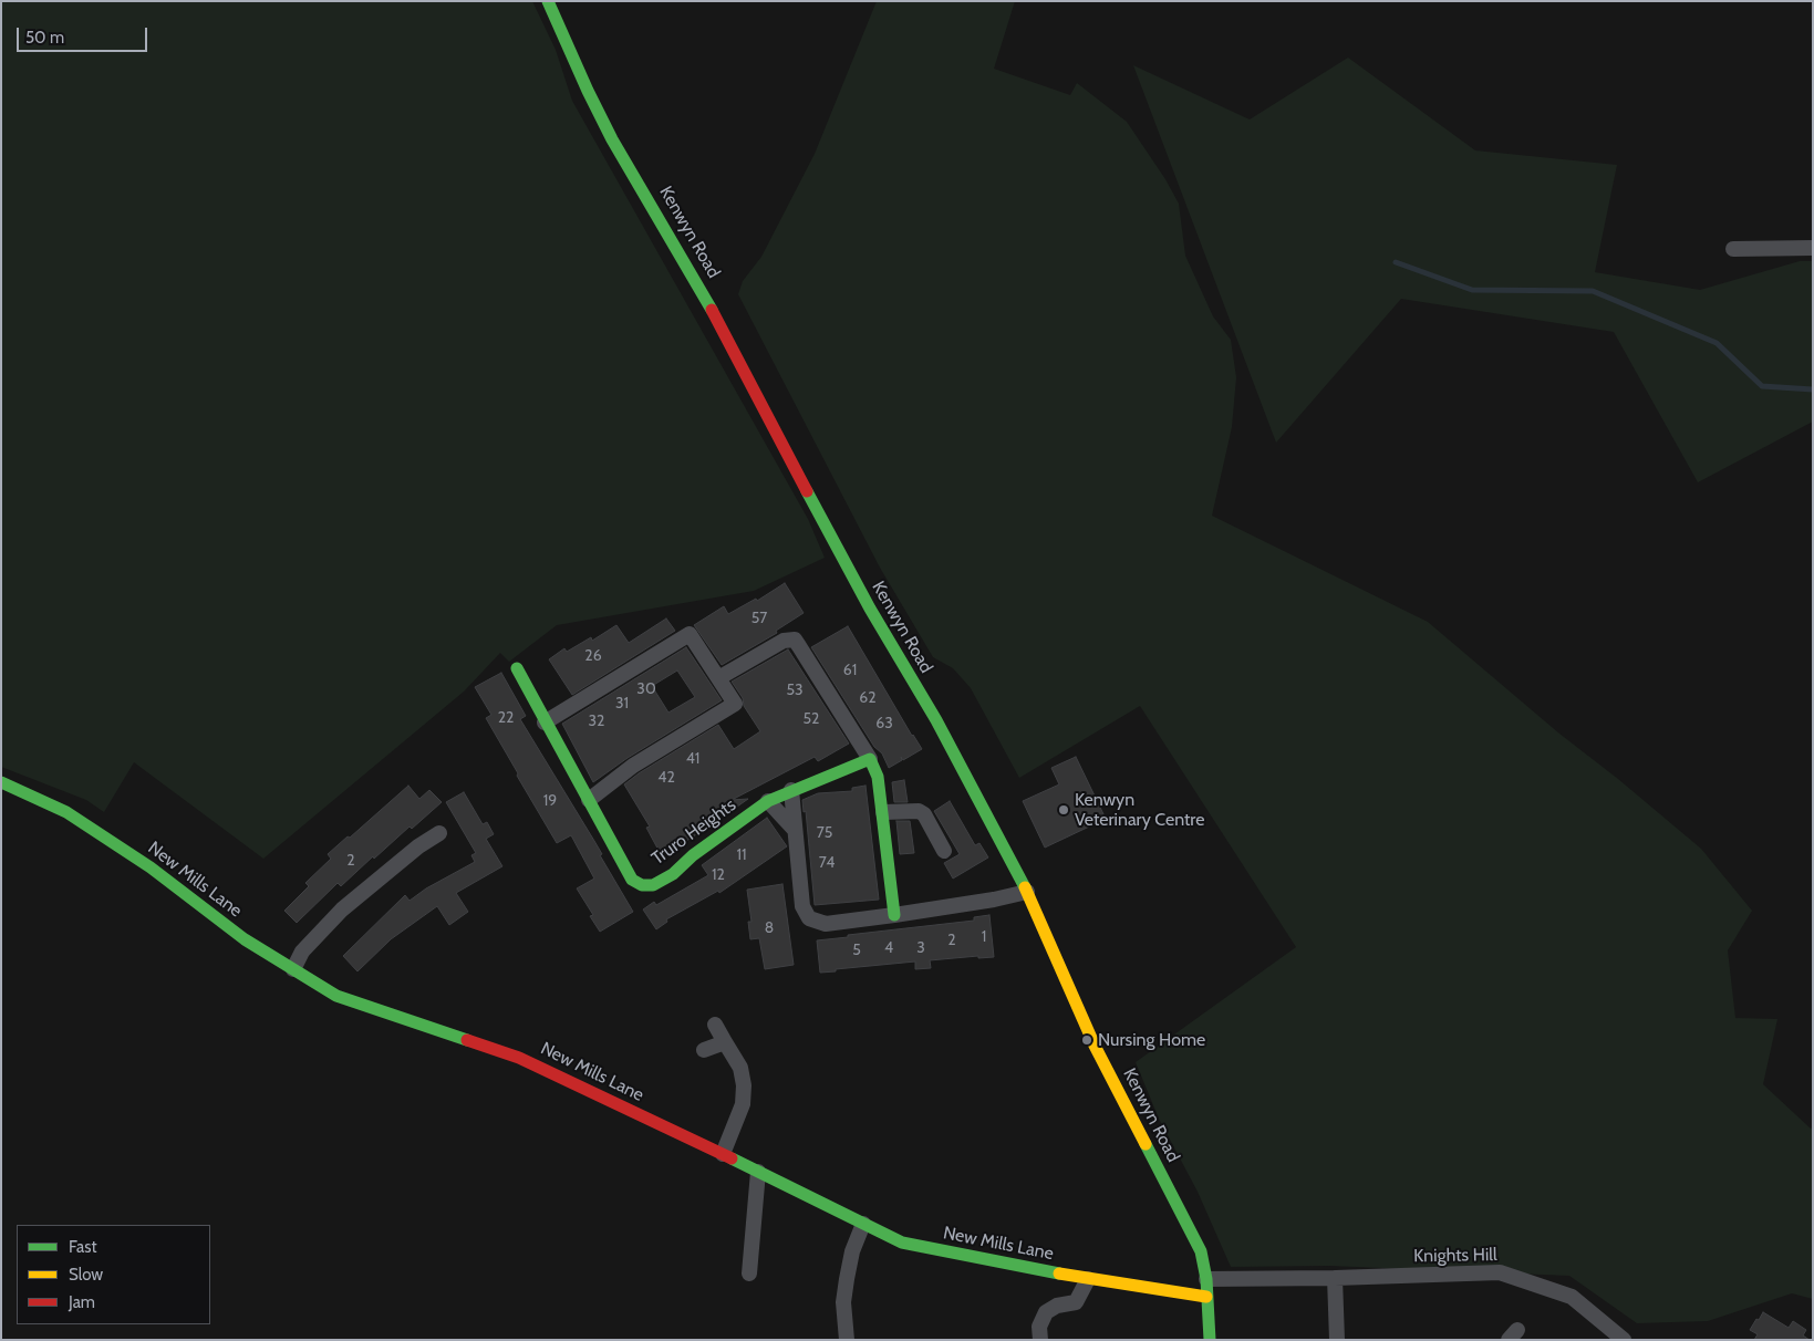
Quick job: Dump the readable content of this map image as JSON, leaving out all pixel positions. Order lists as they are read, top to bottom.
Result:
{
  "streets": {
    "street": [
      "Kenwyn Road",
      "Truro Heights",
      "New Mills Lane",
      "Knights Hill"
    ]
  },
  "crossings": [
    ["Kenwyn Road", "New Mills Lane"],
    ["Kenwyn Road", "Knights Hill"]
  ],
  "places": ["Kenwyn Veterinary Centre", "Nursing Home"],
  "house_numbers": [
    "57",
    "26",
    "61",
    "30",
    "53",
    "62",
    "31",
    "22",
    "52",
    "32",
    "63",
    "41",
    "42",
    "19",
    "75",
    "11",
    "2",
    "74",
    "12",
    "8",
    "1",
    "2",
    "4",
    "3",
    "5"
  ],
  "legend": ["Fast", "Slow", "Jam"],
  "scale_bar": "50 m"
}
